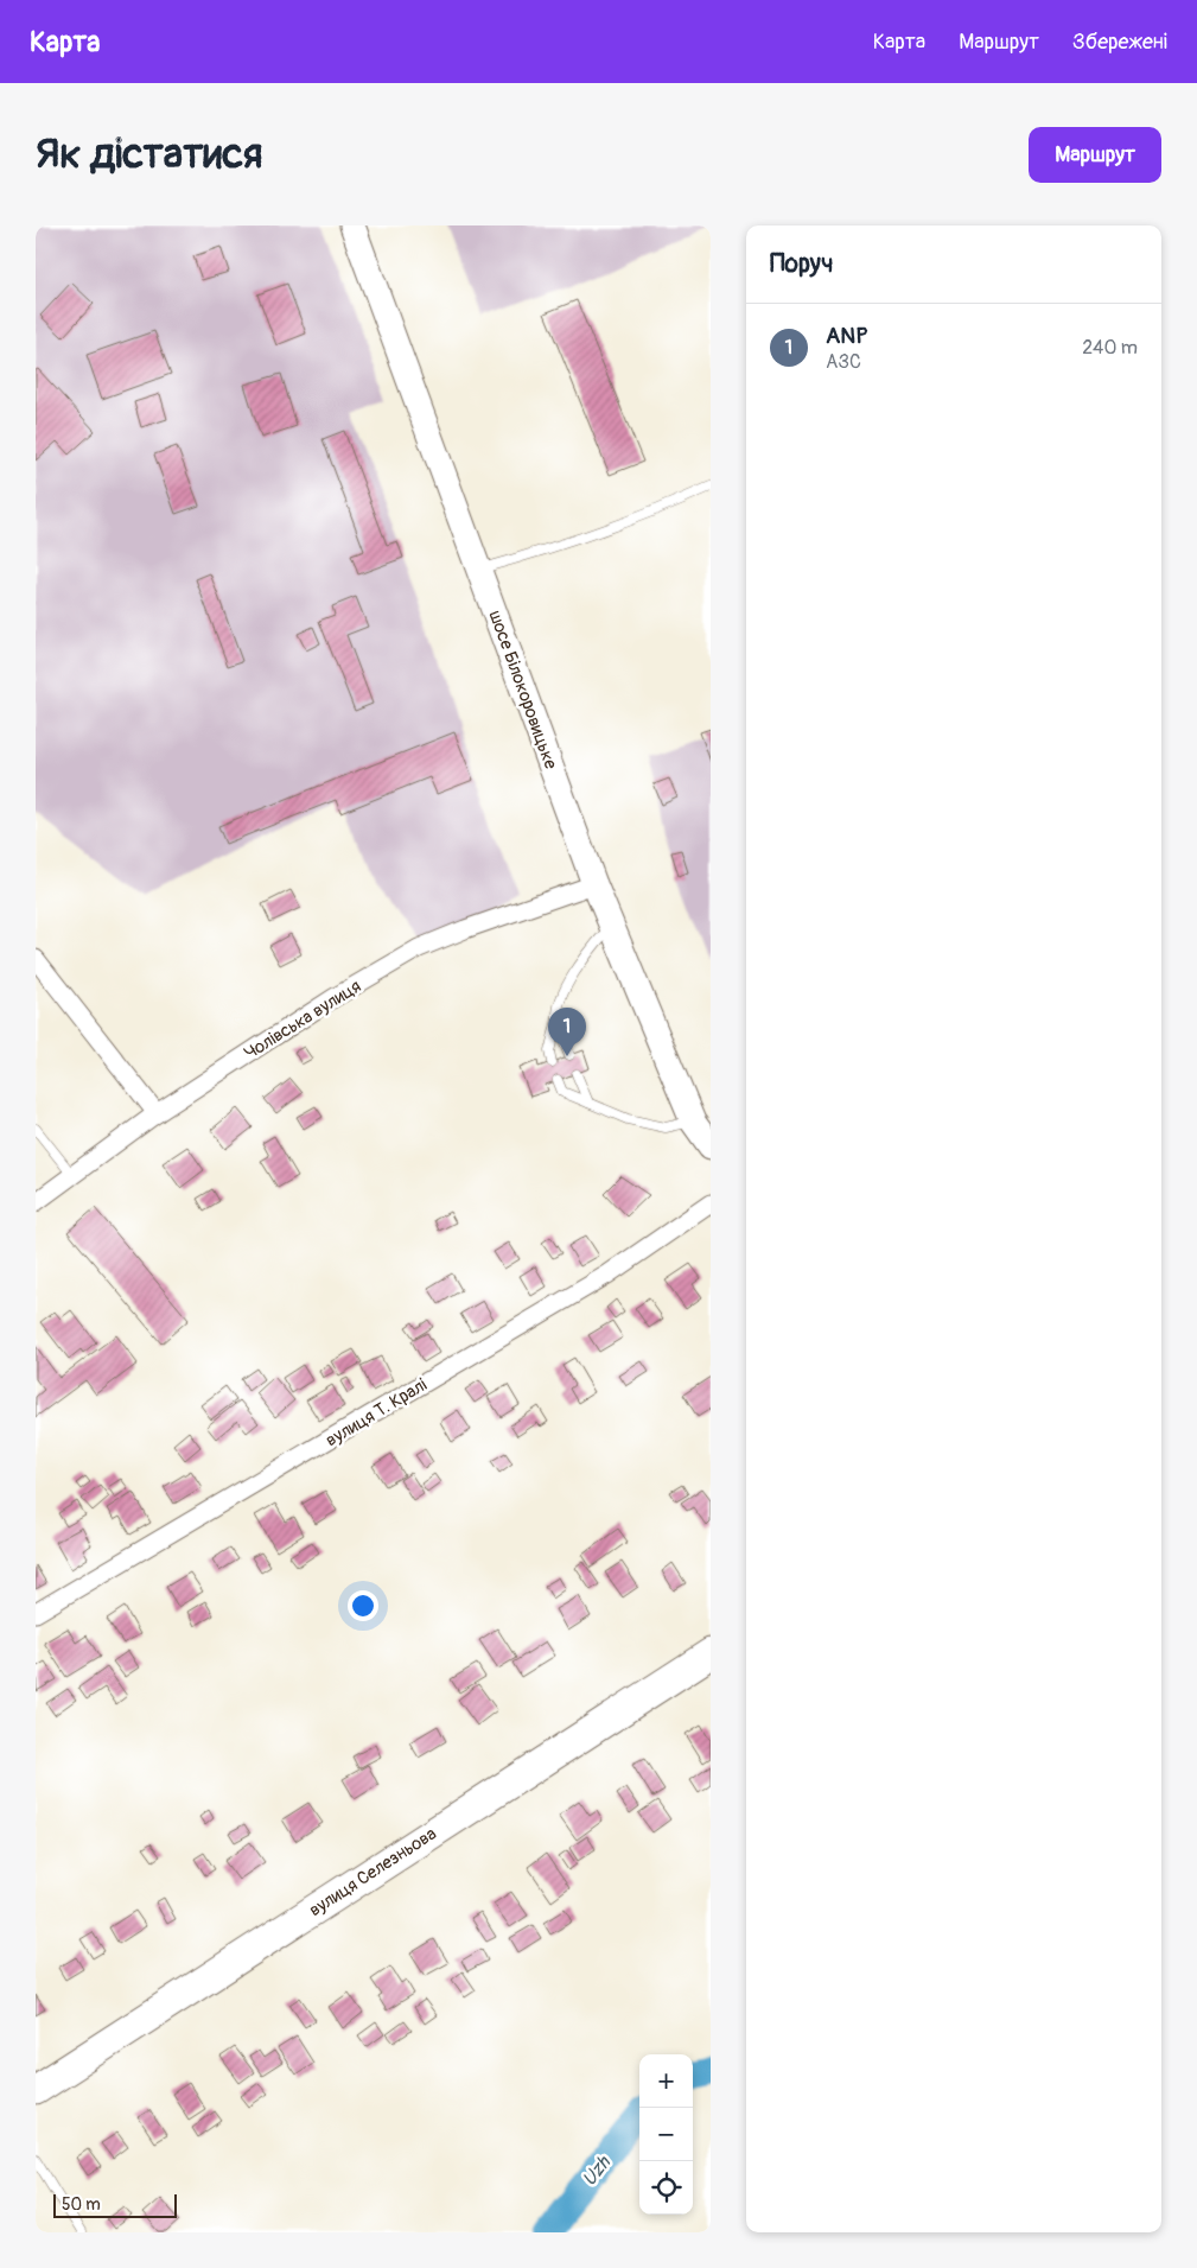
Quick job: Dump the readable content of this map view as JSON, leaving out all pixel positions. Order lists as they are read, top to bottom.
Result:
{
  "streets": {
    "highway": ["вулиця Селезньова"],
    "main road": ["шосе Білокоровицьке"],
    "street": ["Чолівська вулиця", "вулиця Т. Кралі"]
  },
  "crossings": [
    ["шосе Білокоровицьке", "Чолівська вулиця"]
  ],
  "water": ["Uzh"],
  "scale_bar": "50 m",
  "page": {
    "header": "Карта",
    "nav": ["Карта", "Маршрут", "Збережені"],
    "buttons": "Маршрут",
    "title": "Як дістатися",
    "heading": "Поруч",
    "list": [
      {
        "mark": "1",
        "name": "ANP",
        "note": "АЗС",
        "value": "240 m"
      }
    ],
    "pins": "1",
    "map_buttons": ["+", "−"],
    "scale": "50 m"
  }
}
